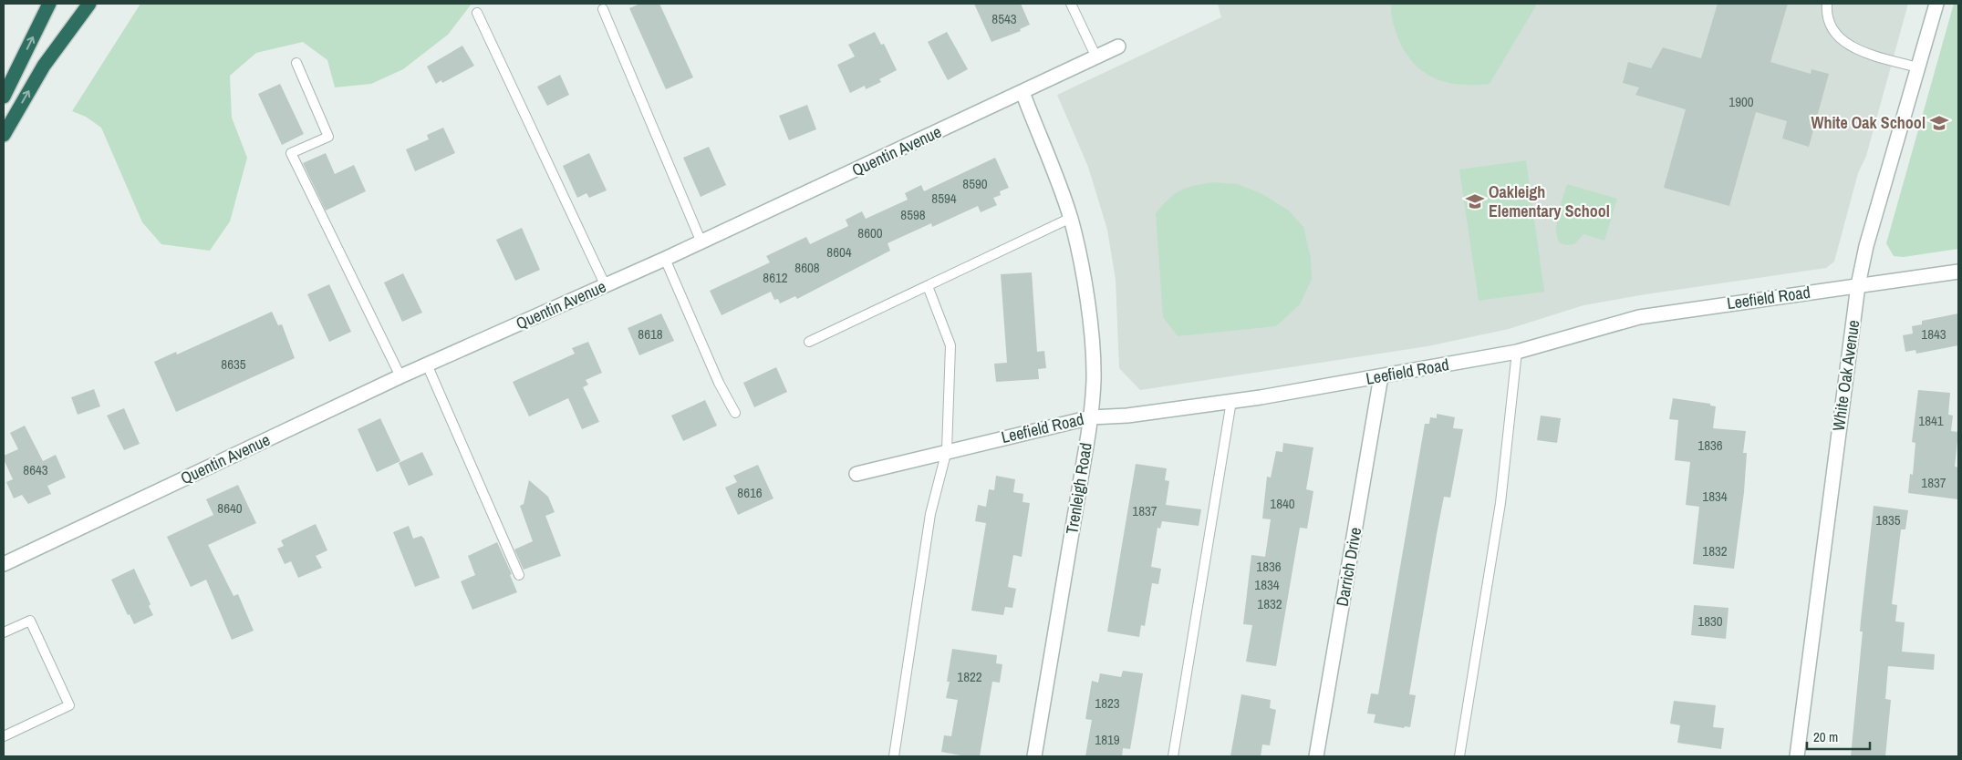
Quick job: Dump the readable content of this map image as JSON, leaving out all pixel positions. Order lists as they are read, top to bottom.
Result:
{
  "streets": {
    "street": [
      "Quentin Avenue",
      "Leefield Road",
      "White Oak Avenue",
      "Trenleigh Road",
      "Darrich Drive"
    ]
  },
  "crossings": [
    ["Quentin Avenue", "Trenleigh Road"],
    ["Leefield Road", "White Oak Avenue"],
    ["Leefield Road", "Trenleigh Road"],
    ["Leefield Road", "Darrich Drive"]
  ],
  "places": {
    "school or university": ["White Oak School", "Oakleigh Elementary School"]
  },
  "house_numbers": [
    "8543",
    "1900",
    "8590",
    "8594",
    "8598",
    "8600",
    "8604",
    "8608",
    "8612",
    "8618",
    "1843",
    "8635",
    "1841",
    "1836",
    "8643",
    "1837",
    "8616",
    "1834",
    "1840",
    "8640",
    "1837",
    "1835",
    "1832",
    "1836",
    "1834",
    "1832",
    "1830",
    "1822",
    "1823",
    "1819"
  ],
  "scale_bar": "20 m"
}
